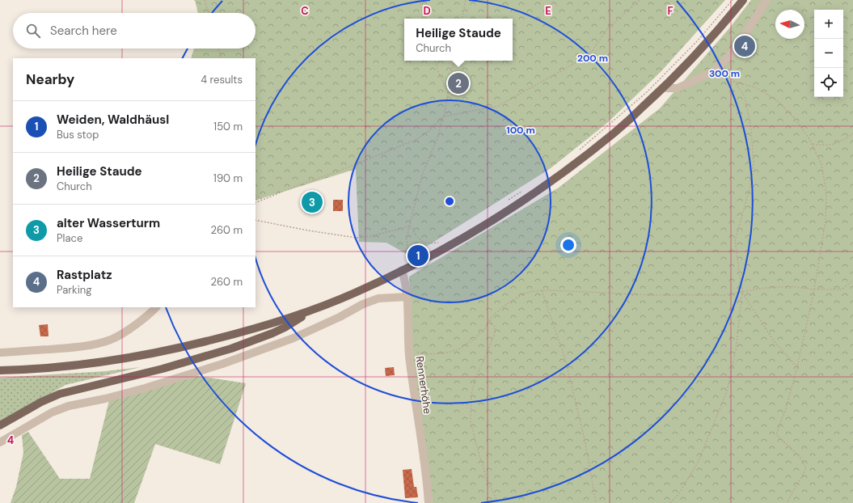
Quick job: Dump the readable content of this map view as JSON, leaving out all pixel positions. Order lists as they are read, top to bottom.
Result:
{
  "streets": {
    "street": ["Rennerhöhe"]
  },
  "north": "left",
  "page": {
    "map_buttons": ["+", "−"],
    "search": "Search here",
    "popup": ["Heilige Staude", "Church"],
    "pins": [
      "4",
      "2",
      "3",
      "1"
    ],
    "heading": ["Nearby", "4 results"],
    "list": [
      {
        "mark": "1",
        "name": "Weiden, Waldhäusl",
        "note": "Bus stop",
        "value": "150 m"
      },
      {
        "mark": "2",
        "name": "Heilige Staude",
        "note": "Church",
        "value": "190 m"
      },
      {
        "mark": "3",
        "name": "alter Wasserturm",
        "note": "Place",
        "value": "260 m"
      },
      {
        "mark": "4",
        "name": "Rastplatz",
        "note": "Parking",
        "value": "260 m"
      }
    ]
  },
  "grid": {
    "columns": [
      "C",
      "D",
      "E",
      "F"
    ],
    "rows": ["4"]
  },
  "rings": ["200 m", "300 m", "100 m"]
}
